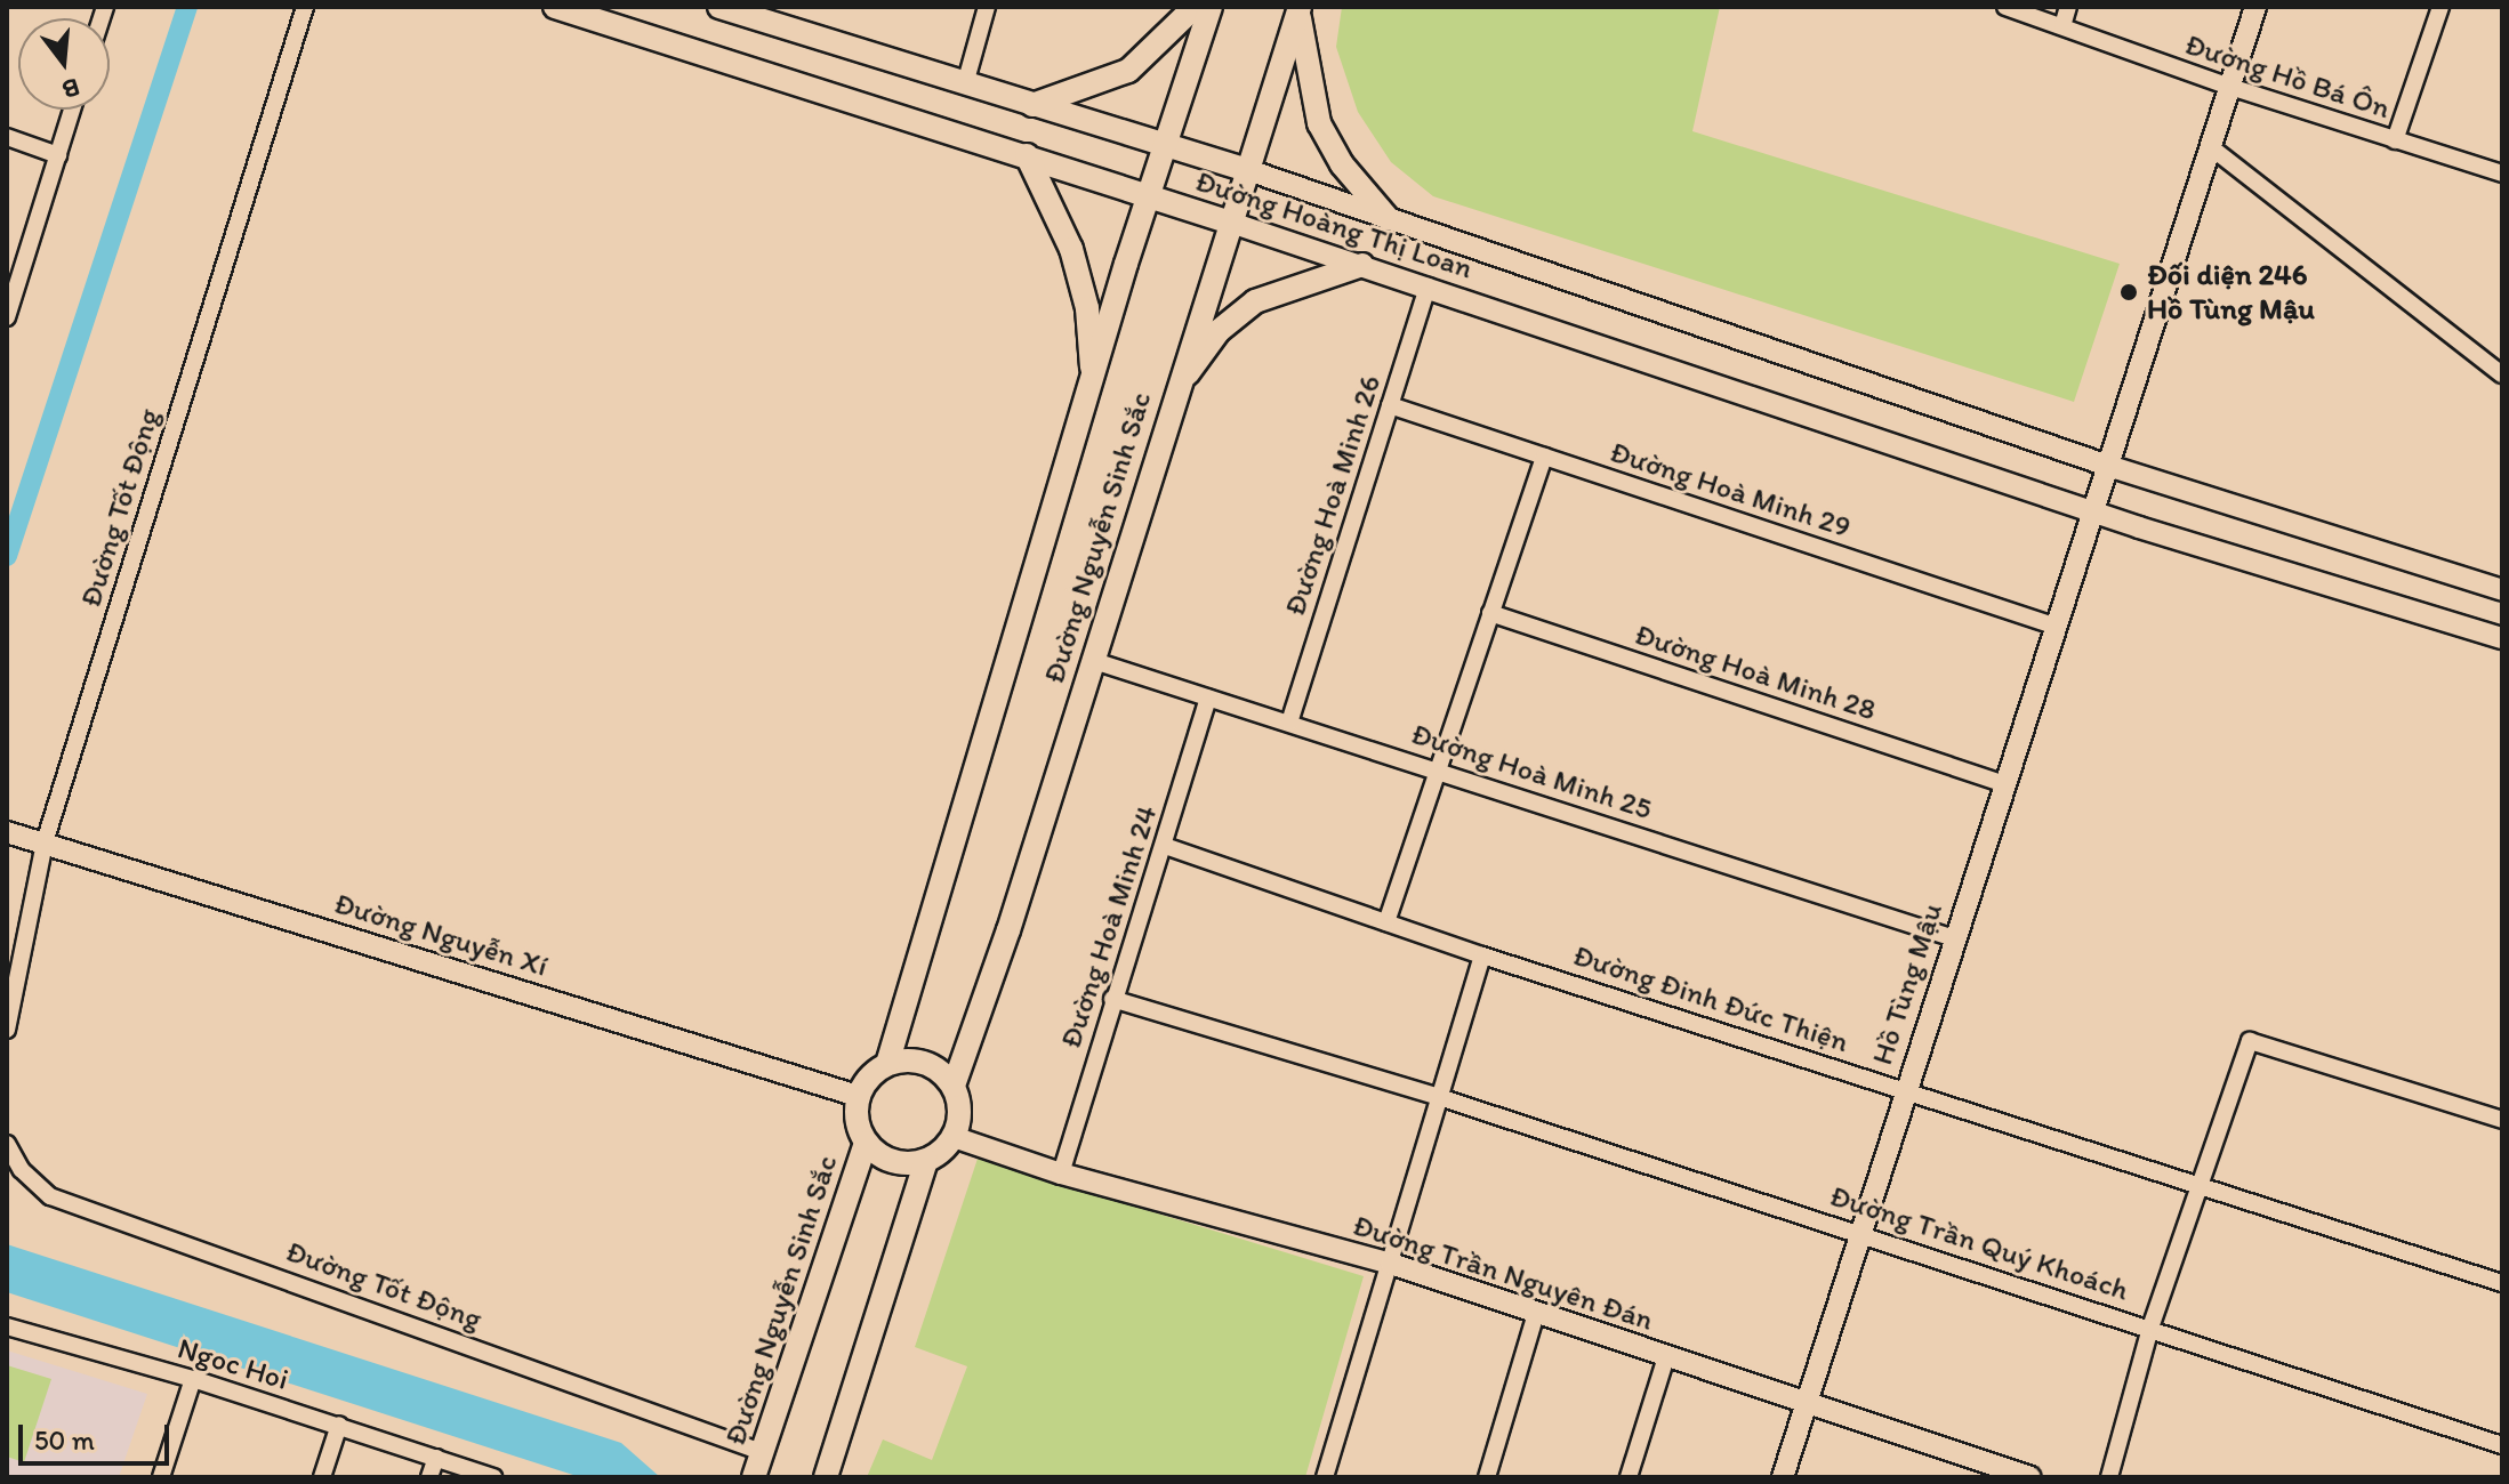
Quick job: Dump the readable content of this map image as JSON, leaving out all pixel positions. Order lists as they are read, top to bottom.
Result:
{
  "streets": {
    "main road": ["Đường Hoàng Thị Loan", "Đường Nguyễn Sinh Sắc"],
    "street": [
      "Đường Hồ Bá Ôn",
      "Đường Hoà Minh 29",
      "Đường Hoà Minh 26",
      "Đường Tốt Động",
      "Đường Hoà Minh 28",
      "Đường Hoà Minh 25",
      "Đường Hoà Minh 24",
      "Đường Nguyễn Xí",
      "Hồ Tùng Mậu",
      "Đường Đinh Đức Thiện",
      "Đường Trần Quý Khoách",
      "Đường Trần Nguyên Đán",
      "Ngoc Hoi"
    ]
  },
  "crossings": [
    ["Đường Hồ Bá Ôn", "Hồ Tùng Mậu"],
    ["Đường Hoàng Thị Loan", "Đường Hoà Minh 26"],
    ["Đường Hoàng Thị Loan", "Đường Nguyễn Sinh Sắc"],
    ["Đường Hoàng Thị Loan", "Hồ Tùng Mậu"],
    ["Đường Hoà Minh 29", "Đường Hoà Minh 26"],
    ["Đường Hoà Minh 29", "Hồ Tùng Mậu"],
    ["Đường Hoà Minh 26", "Đường Hoà Minh 25"],
    ["Đường Tốt Động", "Đường Nguyễn Sinh Sắc"],
    ["Đường Tốt Động", "Đường Nguyễn Xí"],
    ["Đường Nguyễn Sinh Sắc", "Đường Hoà Minh 25"],
    ["Đường Nguyễn Sinh Sắc", "Đường Nguyễn Xí"],
    ["Đường Nguyễn Sinh Sắc", "Đường Trần Nguyên Đán"],
    ["Đường Hoà Minh 28", "Hồ Tùng Mậu"],
    ["Đường Hoà Minh 25", "Đường Hoà Minh 24"],
    ["Đường Hoà Minh 25", "Hồ Tùng Mậu"],
    ["Đường Hoà Minh 24", "Đường Đinh Đức Thiện"],
    ["Đường Hoà Minh 24", "Đường Trần Quý Khoách"],
    ["Đường Hoà Minh 24", "Đường Trần Nguyên Đán"],
    ["Đường Nguyễn Xí", "Đường Trần Nguyên Đán"],
    ["Hồ Tùng Mậu", "Đường Đinh Đức Thiện"],
    ["Hồ Tùng Mậu", "Đường Trần Quý Khoách"],
    ["Hồ Tùng Mậu", "Đường Trần Nguyên Đán"]
  ],
  "places": ["Đối diện 246 Hồ Tùng Mậu"],
  "scale_bar": "50 m",
  "north": "bottom"
}
